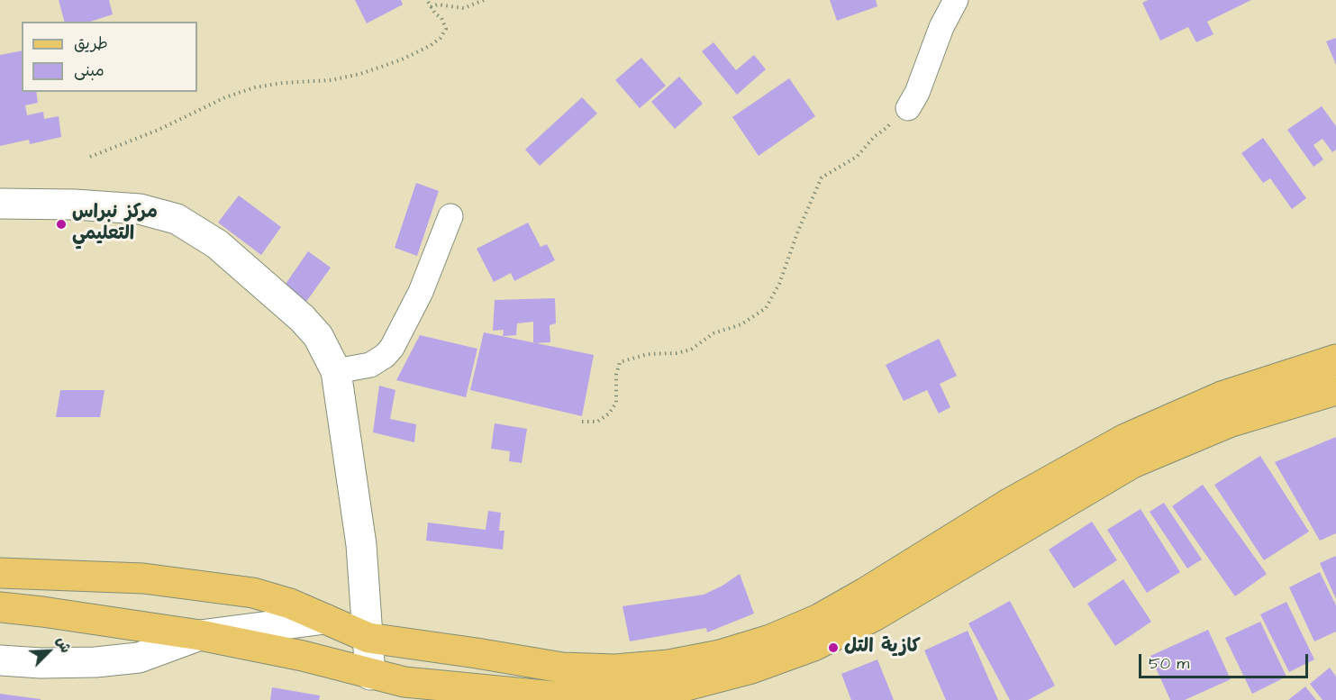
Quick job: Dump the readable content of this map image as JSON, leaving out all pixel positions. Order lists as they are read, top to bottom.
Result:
{
  "places": ["مركز نبراس التعليمي", "كازية التل"],
  "legend": ["طريق", "مبنى"],
  "scale_bar": "50 m",
  "north": "top right"
}
